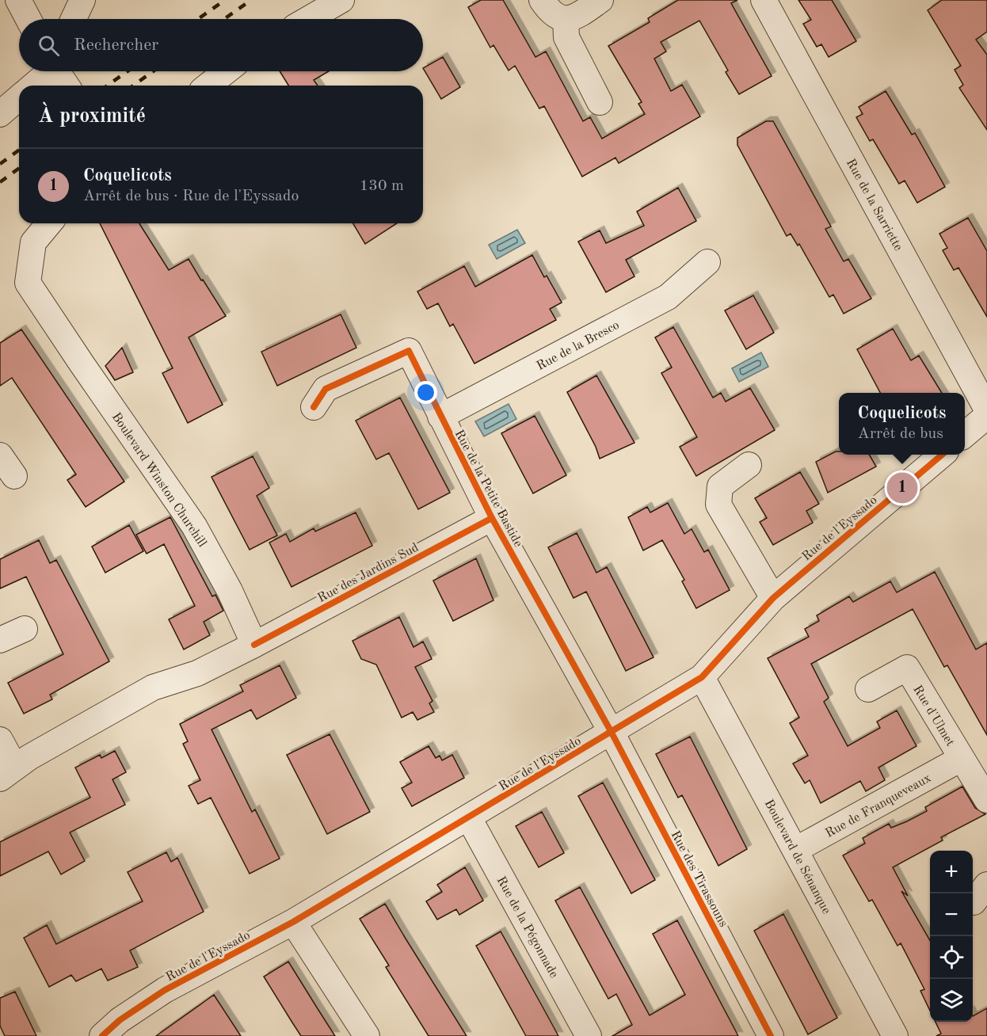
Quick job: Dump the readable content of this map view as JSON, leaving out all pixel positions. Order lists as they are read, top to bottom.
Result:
{
  "streets": {
    "street": [
      "Rue de la Sarriette",
      "Rue de la Bresco",
      "Boulevard Winston Churchill",
      "Rue de la Petite Bastide",
      "Rue de l'Eyssado",
      "Rue des Jardins Sud",
      "Rue d'Ulmet",
      "Rue de Franqueveaux",
      "Boulevard de Sénanque",
      "Rue des Tirassouns",
      "Rue de la Pégonnade"
    ]
  },
  "crossings": [
    ["Rue de la Bresco", "Rue de la Petite Bastide"],
    ["Boulevard Winston Churchill", "Rue des Jardins Sud"],
    ["Rue de la Petite Bastide", "Rue de l'Eyssado"],
    ["Rue de la Petite Bastide", "Rue des Jardins Sud"],
    ["Rue de la Petite Bastide", "Rue des Tirassouns"],
    ["Rue de l'Eyssado", "Boulevard de Sénanque"],
    ["Rue de l'Eyssado", "Rue des Tirassouns"],
    ["Rue de l'Eyssado", "Rue de la Pégonnade"],
    ["Rue d'Ulmet", "Rue de Franqueveaux"],
    ["Rue de Franqueveaux", "Boulevard de Sénanque"]
  ],
  "page": {
    "search": "Rechercher",
    "heading": "À proximité",
    "list": [
      {
        "mark": "1",
        "name": "Coquelicots",
        "note": "Arrêt de bus · Rue de l'Eyssado",
        "value": "130 m"
      }
    ],
    "popup": ["Coquelicots", "Arrêt de bus"],
    "pins": "1",
    "map_buttons": ["+", "−"]
  }
}
